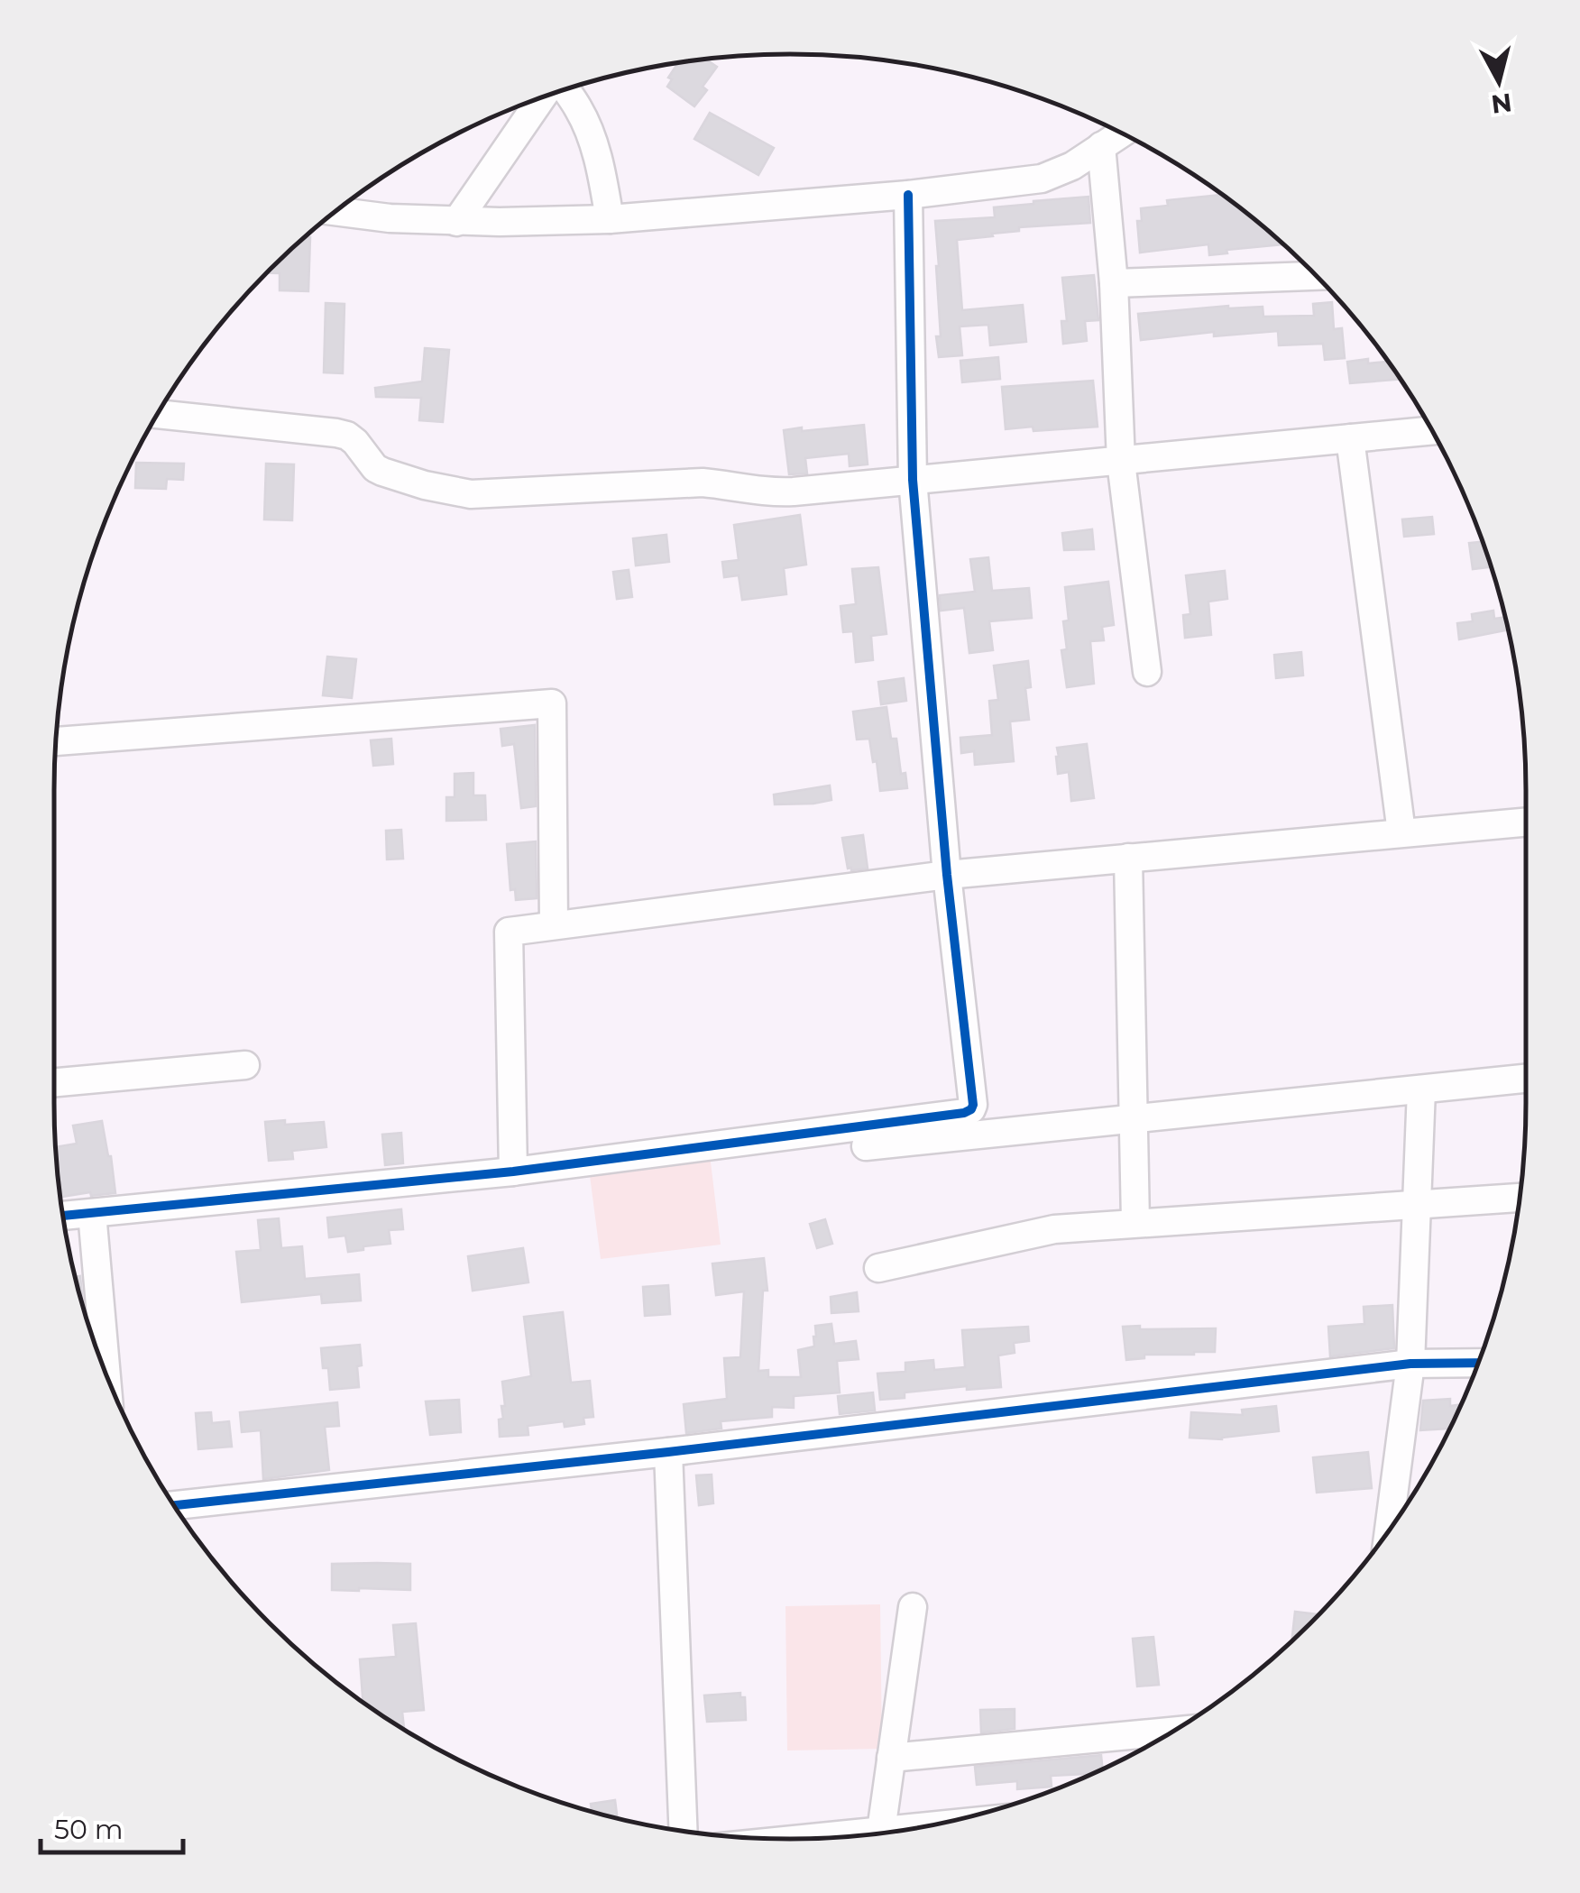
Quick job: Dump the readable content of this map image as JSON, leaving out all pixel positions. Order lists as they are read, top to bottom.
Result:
{
  "scale_bar": "50 m",
  "north": "bottom"
}
